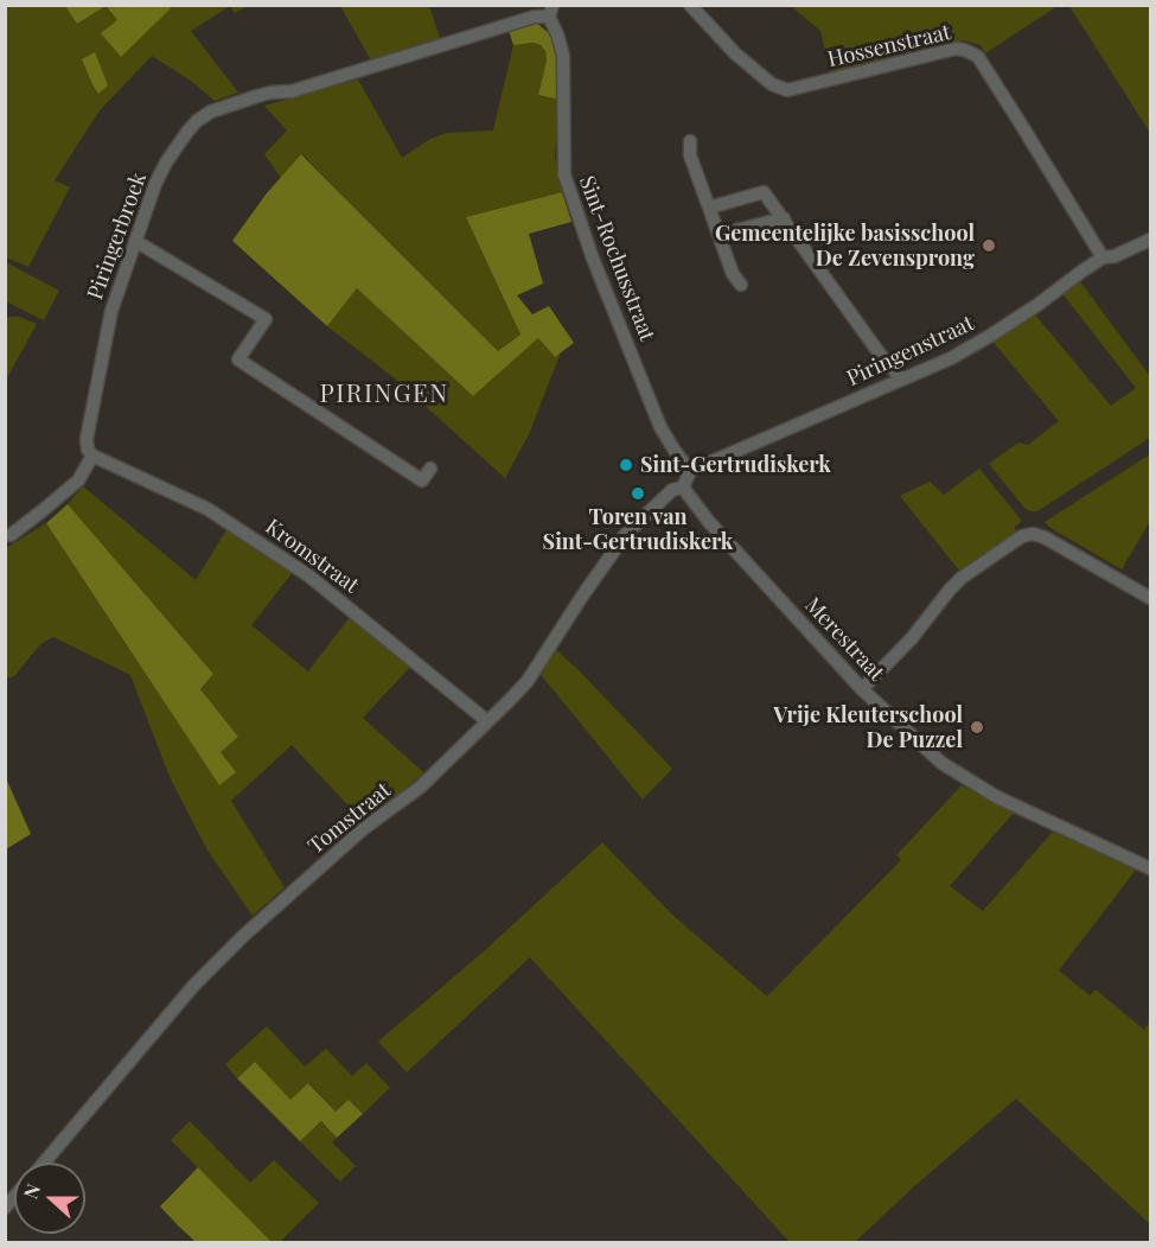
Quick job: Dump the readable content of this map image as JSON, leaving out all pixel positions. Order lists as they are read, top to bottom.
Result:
{
  "streets": {
    "street": [
      "Hossenstraat",
      "Piringerbroek",
      "Sint-Rochusstraat",
      "Piringenstraat",
      "Kromstraat",
      "Merestraat",
      "Tomstraat"
    ]
  },
  "crossings": [
    ["Hossenstraat", "Piringenstraat"],
    ["Piringerbroek", "Sint-Rochusstraat"],
    ["Piringerbroek", "Kromstraat"],
    ["Sint-Rochusstraat", "Piringenstraat"],
    ["Kromstraat", "Tomstraat"],
    ["Merestraat", "Tomstraat"]
  ],
  "districts": ["PIRINGEN"],
  "places": [
    "Gemeentelijke basisschool De Zevensprong",
    "Sint-Gertrudiskerk",
    "Toren van Sint-Gertrudiskerk",
    "Vrije Kleuterschool De Puzzel"
  ],
  "north": "left"
}
